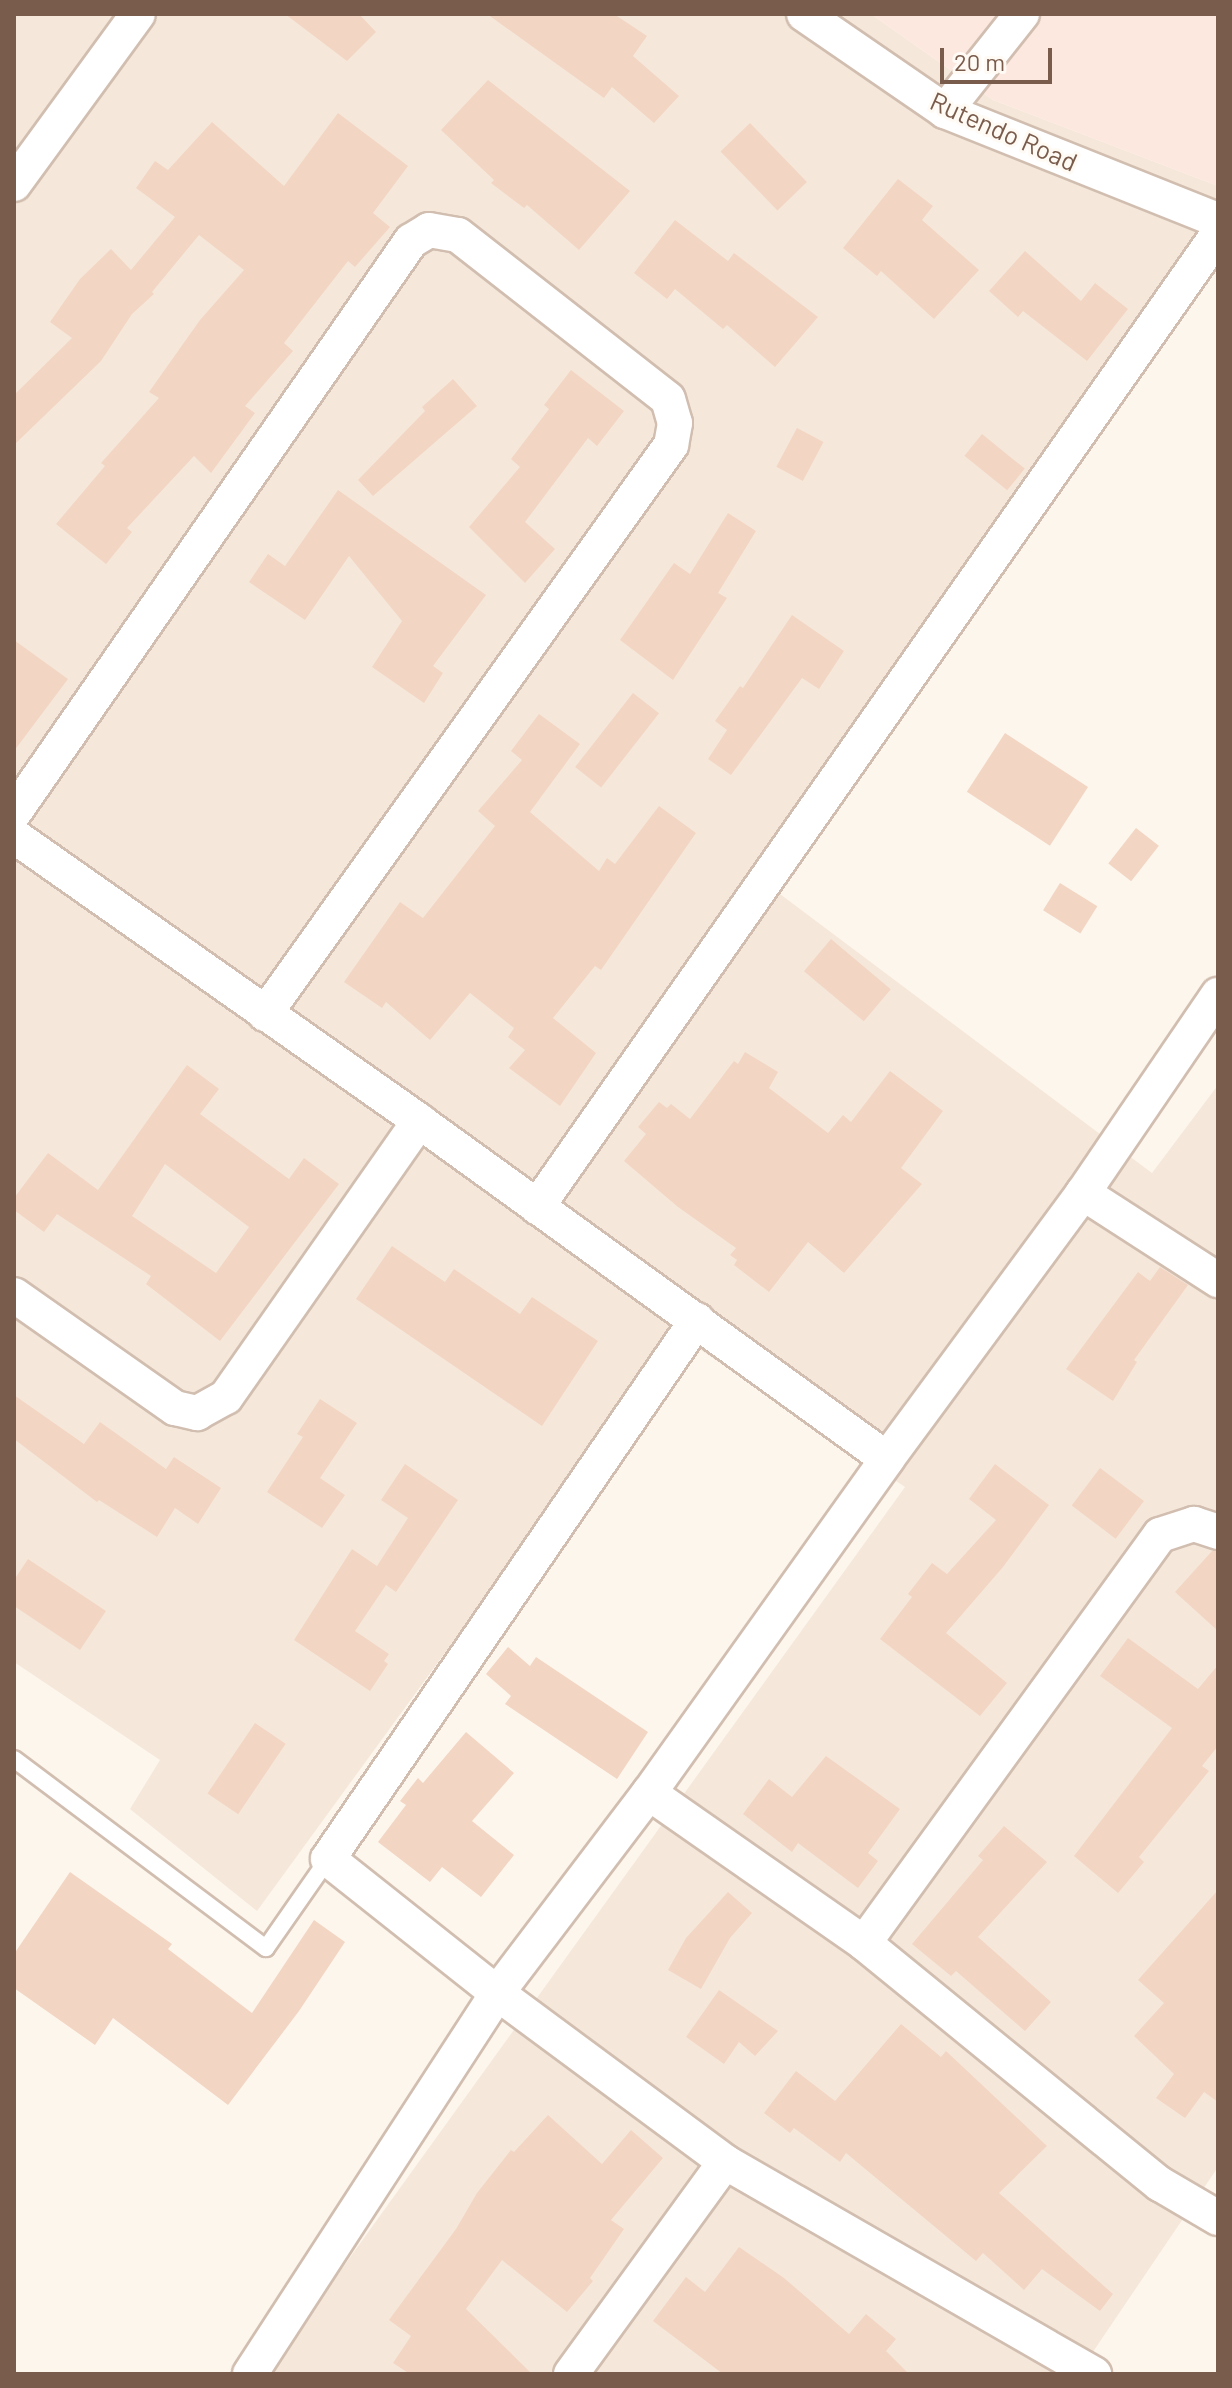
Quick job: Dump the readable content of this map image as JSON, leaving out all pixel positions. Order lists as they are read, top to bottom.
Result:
{
  "streets": {
    "street": ["Rutendo Road"]
  },
  "scale_bar": "20 m"
}
